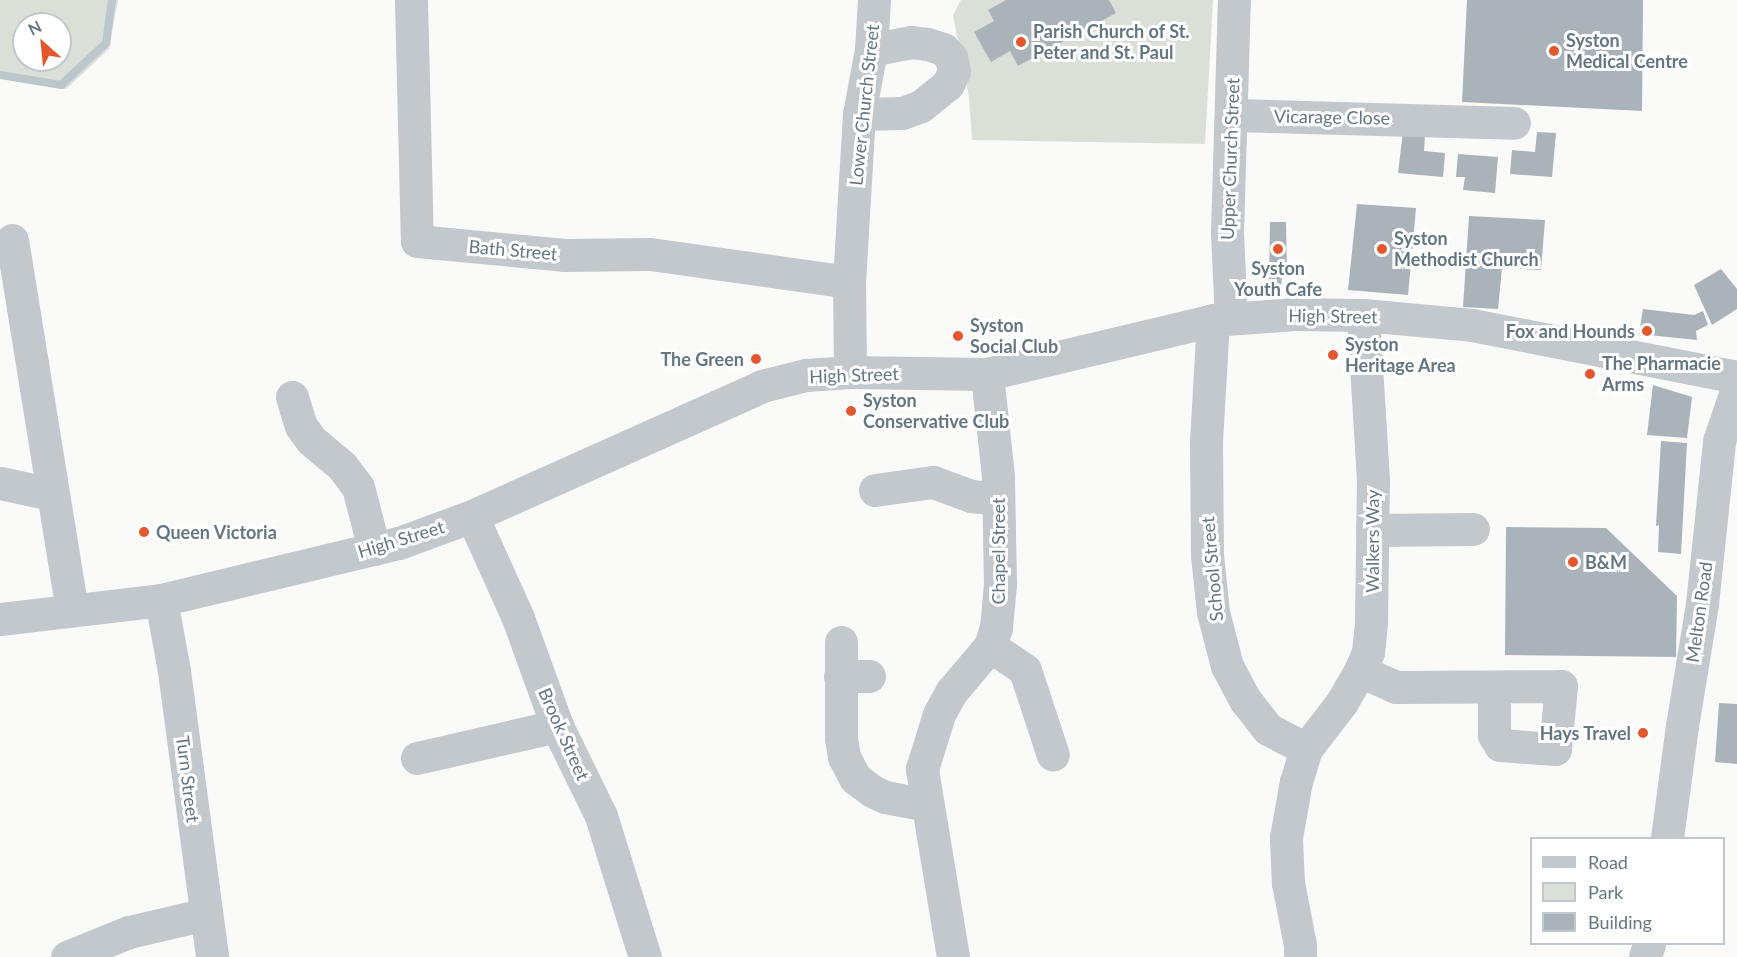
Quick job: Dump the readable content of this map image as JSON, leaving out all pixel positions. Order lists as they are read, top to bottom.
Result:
{
  "streets": {
    "street": [
      "Lower Church Street",
      "Vicarage Close",
      "Upper Church Street",
      "Bath Street",
      "High Street",
      "Walkers Way",
      "Chapel Street",
      "School Street",
      "Melton Road",
      "Brook Street",
      "Turn Street"
    ]
  },
  "crossings": [
    ["Lower Church Street", "Bath Street"],
    ["Vicarage Close", "Upper Church Street"],
    ["Upper Church Street", "High Street"],
    ["Upper Church Street", "School Street"],
    ["High Street", "Walkers Way"],
    ["High Street", "Chapel Street"],
    ["High Street", "School Street"],
    ["High Street", "Brook Street"],
    ["High Street", "Turn Street"],
    ["Walkers Way", "School Street"]
  ],
  "places": [
    "Parish Church of St. Peter and St. Paul",
    "Syston Medical Centre",
    "Syston Youth Cafe",
    "Syston Methodist Church",
    "Fox and Hounds",
    "Syston Social Club",
    "Syston Heritage Area",
    "The Green",
    "The Pharmacie Arms",
    "Syston Conservative Club",
    "Queen Victoria",
    "B&M",
    "Hays Travel"
  ],
  "legend": ["Road", "Park", "Building"],
  "north": "top left"
}
